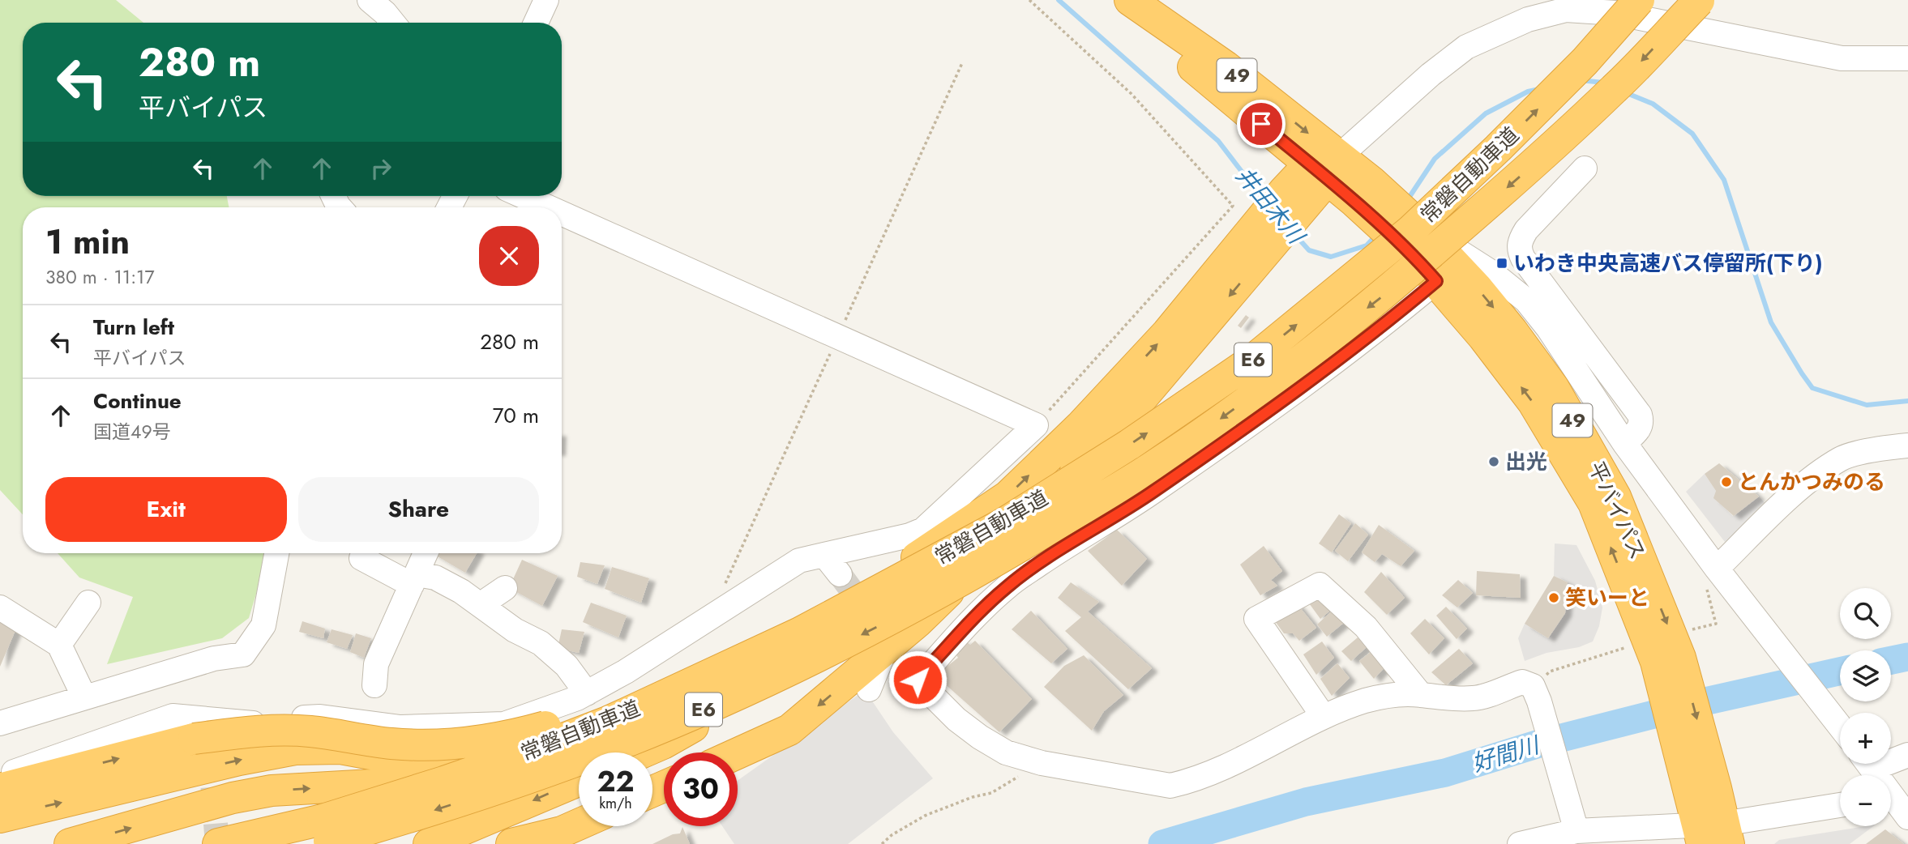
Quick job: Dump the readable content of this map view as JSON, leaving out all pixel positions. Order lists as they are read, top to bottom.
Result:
{
  "streets": {
    "highway": [
      "49",
      "常磐自動車道",
      "E6",
      "平バイパス"
    ]
  },
  "crossings": [
    ["49", "平バイパス"]
  ],
  "water": ["井田木川", "好間川"],
  "places": {
    "transit": ["いわき中央高速バス停留所(下り)"],
    "other": ["出光", "とんかつみのる", "笑いーと"]
  },
  "page": {
    "turn": ["280 m", "平バイパス"],
    "heading": ["1 min", "380 m · 11:17"],
    "list": [
      {
        "name": "Turn left",
        "note": "平バイパス",
        "value": "280 m"
      },
      {
        "name": "Continue",
        "note": "国道49号",
        "value": "70 m"
      }
    ],
    "buttons": ["Exit", "Share"],
    "map_buttons": ["+", "−"],
    "speed": "22 km/h",
    "limit": "30"
  }
}
